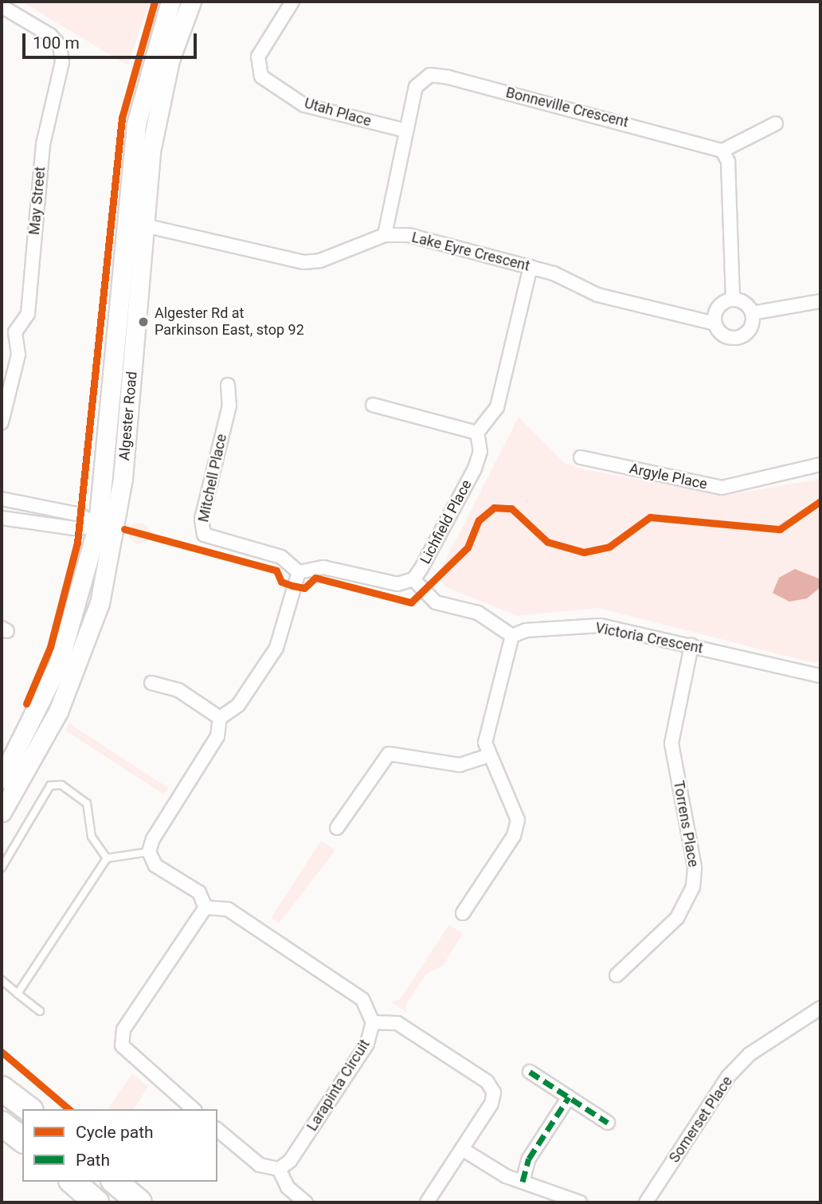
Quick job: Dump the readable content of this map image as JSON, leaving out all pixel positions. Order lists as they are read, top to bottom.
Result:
{
  "streets": {
    "main road": ["Algester Road"],
    "street": [
      "Bonneville Crescent",
      "Utah Place",
      "May Street",
      "Lake Eyre Crescent",
      "Argyle Place",
      "Mitchell Place",
      "Lichfield Place",
      "Victoria Crescent",
      "Torrens Place",
      "Larapinta Circuit",
      "Somerset Place"
    ]
  },
  "crossings": [
    ["Bonneville Crescent", "Utah Place"],
    ["Bonneville Crescent", "Lake Eyre Crescent"],
    ["Lake Eyre Crescent", "Algester Road"],
    ["Mitchell Place", "Lichfield Place"],
    ["Victoria Crescent", "Torrens Place"]
  ],
  "places": ["Algester Rd at Parkinson East, stop 92"],
  "legend": ["Cycle path", "Path"],
  "scale_bar": "100 m"
}
